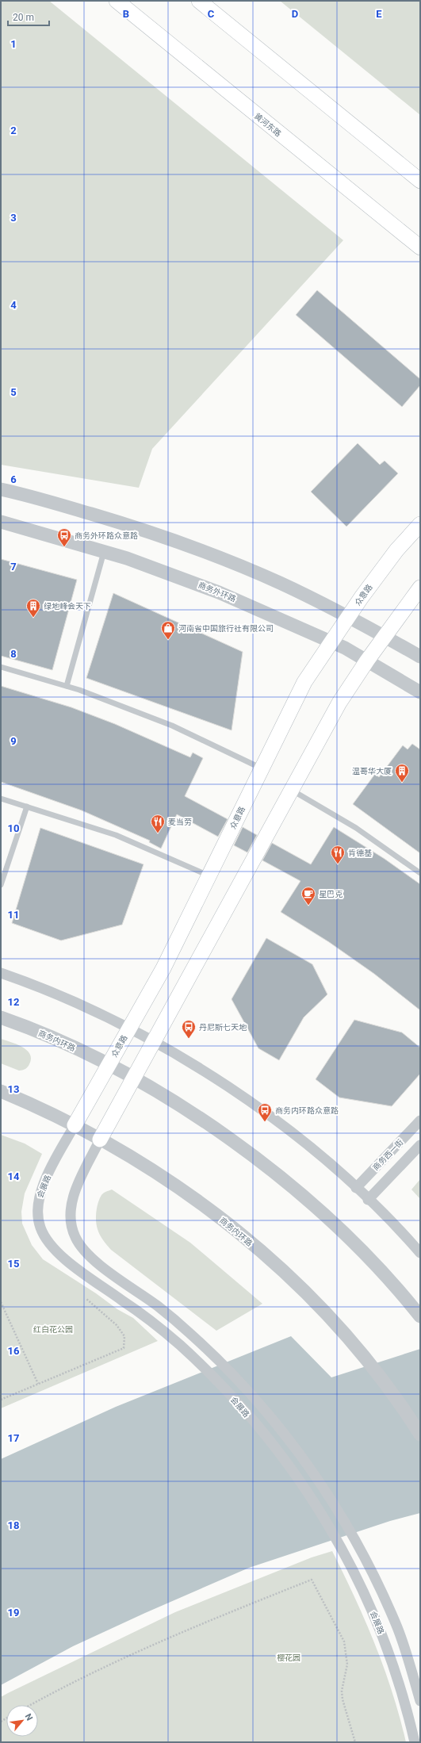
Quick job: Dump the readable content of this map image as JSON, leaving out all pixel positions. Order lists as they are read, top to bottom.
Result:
{
  "streets": {
    "main road": ["黄河东路", "众意路"],
    "street": [
      "商务外环路",
      "商务内环路",
      "商务西一街",
      "会展路"
    ]
  },
  "crossings": [
    ["商务外环路", "众意路"],
    ["众意路", "商务内环路"],
    ["众意路", "会展路"],
    ["商务内环路", "会展路"]
  ],
  "parks": ["红白花公园", "樱花园"],
  "places": {
    "bus stop": ["商务外环路众意路", "丹尼斯七天地", "商务内环路众意路"],
    "building": ["绿地峰会天下", "温哥华大厦"],
    "shop": ["河南省中国旅行社有限公司"],
    "restaurant": ["麦当劳", "肯德基"],
    "cafe": ["星巴克"]
  },
  "scale_bar": "20 m",
  "north": "top right",
  "grid": {
    "columns": [
      "B",
      "C",
      "D",
      "E"
    ],
    "rows": [
      "1",
      "2",
      "3",
      "4",
      "5",
      "6",
      "7",
      "8",
      "9",
      "10",
      "11",
      "12",
      "13",
      "14",
      "15",
      "16",
      "17",
      "18",
      "19"
    ]
  }
}
